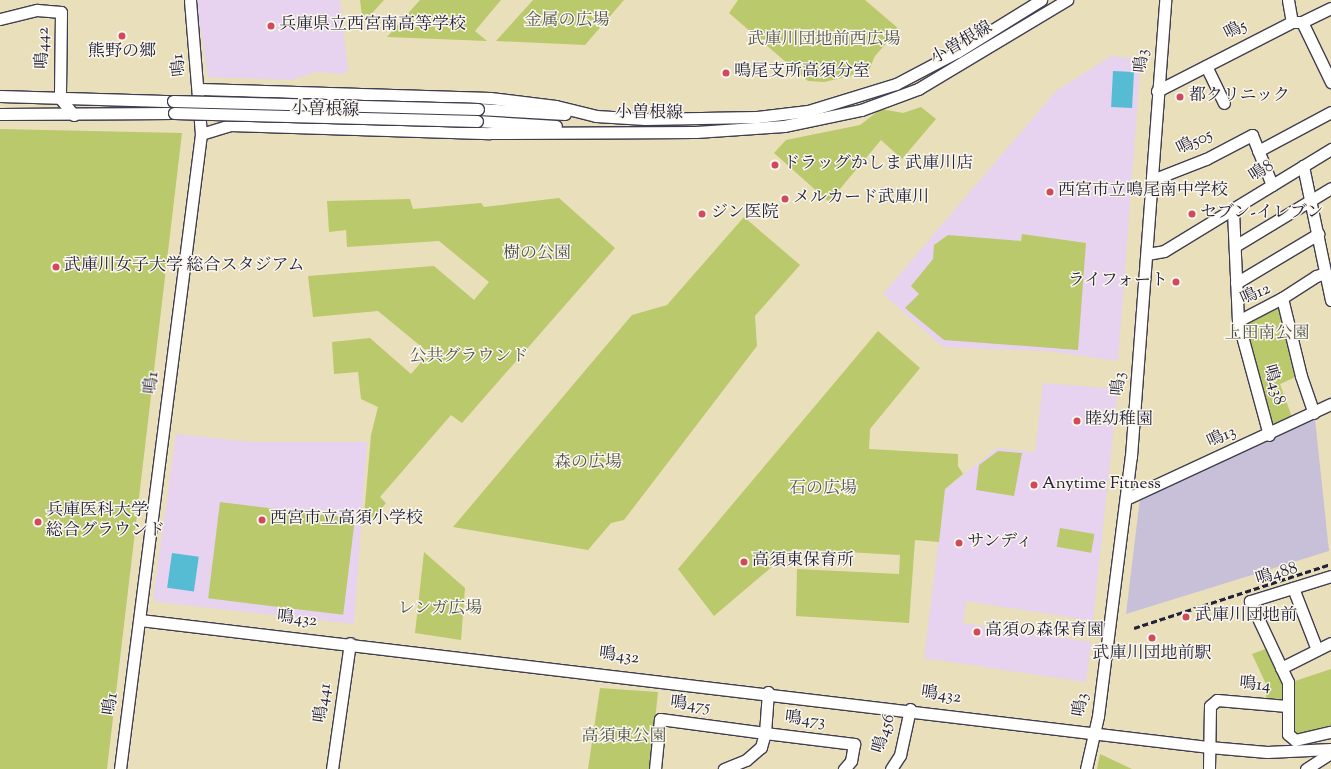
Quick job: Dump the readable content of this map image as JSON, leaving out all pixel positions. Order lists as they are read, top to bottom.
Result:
{
  "streets": {
    "street": [
      "鳴5",
      "小曽根線",
      "鳴442",
      "鳴3",
      "鳴1",
      "鳴505",
      "鳴8",
      "鳴12",
      "鳴438",
      "鳴13",
      "鳴488",
      "鳴432",
      "鳴14",
      "鳴441",
      "鳴475",
      "鳴473",
      "鳴456"
    ]
  },
  "crossings": [
    ["鳴5", "鳴3"],
    ["小曽根線", "鳴1"],
    ["鳴3", "鳴505"],
    ["鳴3", "鳴8"],
    ["鳴3", "鳴13"],
    ["鳴3", "鳴432"],
    ["鳴1", "鳴432"],
    ["鳴8", "鳴12"],
    ["鳴12", "鳴438"],
    ["鳴12", "鳴13"],
    ["鳴438", "鳴13"],
    ["鳴488", "鳴14"],
    ["鳴432", "鳴14"],
    ["鳴432", "鳴441"],
    ["鳴432", "鳴473"],
    ["鳴432", "鳴456"],
    ["鳴475", "鳴473"]
  ],
  "parks": [
    "金属の広場",
    "武庫川団地前西広場",
    "樹の公園",
    "上田南公園",
    "公共グラウンド",
    "森の広場",
    "石の広場",
    "レンガ広場",
    "高須東公園"
  ],
  "places": [
    "兵庫県立西宮南高等学校",
    "熊野の郷",
    "鳴尾支所高須分室",
    "都クリニック",
    "ドラッグかしま 武庫川店",
    "西宮市立鳴尾南中学校",
    "メルカード武庫川",
    "ジン医院",
    "セブン-イレブン",
    "武庫川女子大学 総合スタジアム",
    "ライフォート",
    "睦幼稚園",
    "Anytime Fitness",
    "西宮市立高須小学校",
    "兵庫医科大学 総合グラウンド",
    "サンディ",
    "高須東保育所",
    "武庫川団地前",
    "高須の森保育園",
    "武庫川団地前駅"
  ]
}
